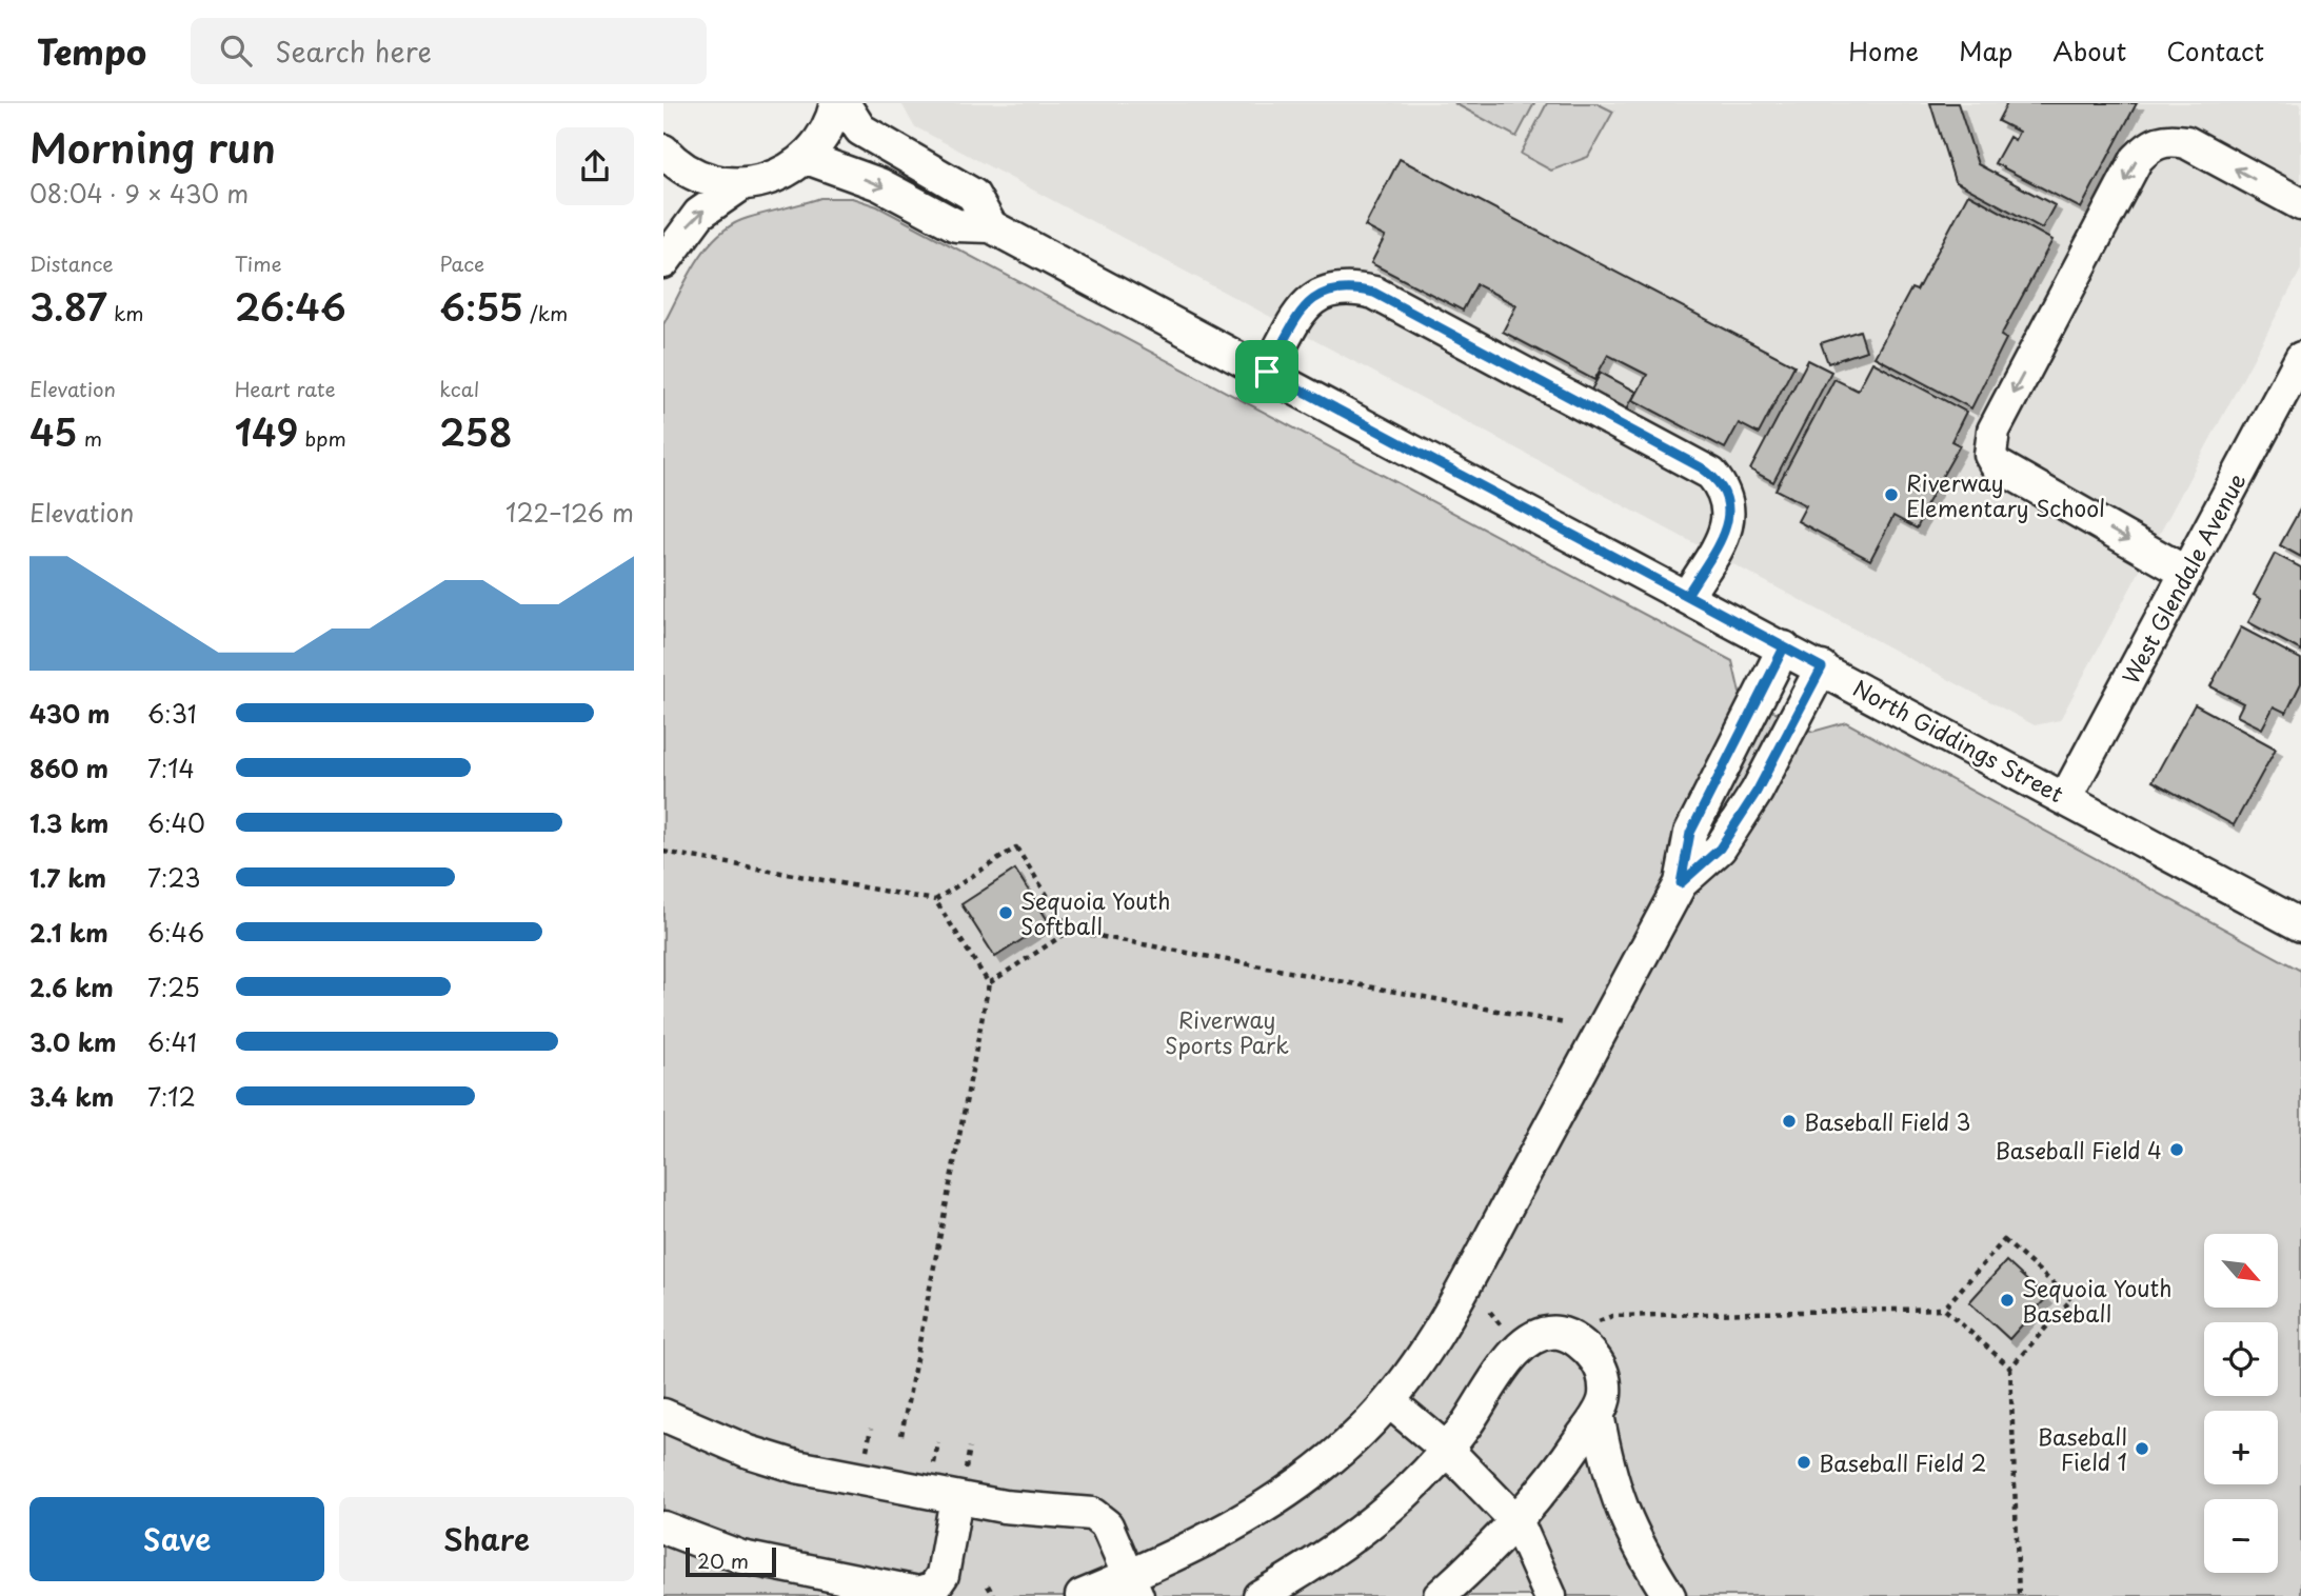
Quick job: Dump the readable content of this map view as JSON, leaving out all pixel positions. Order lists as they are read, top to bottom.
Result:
{
  "streets": {
    "street": ["West Glendale Avenue", "North Giddings Street"]
  },
  "crossings": [
    ["West Glendale Avenue", "North Giddings Street"]
  ],
  "parks": ["Riverway Sports Park"],
  "places": [
    "Riverway Elementary School",
    "Sequoia Youth Softball",
    "Baseball Field 3",
    "Baseball Field 4",
    "Sequoia Youth Baseball",
    "Baseball Field 1",
    "Baseball Field 2"
  ],
  "scale_bar": "20 m",
  "north": "bottom right",
  "page": {
    "header": "Tempo",
    "search": "Search here",
    "nav": [
      "Home",
      "Map",
      "About",
      "Contact"
    ],
    "heading": ["Morning run", "08:04 · 9 × 430 m"],
    "stats": [
      ["Distance", "3.87 km"],
      ["Time", "26:46"],
      ["Pace", "6:55 /km"],
      ["Elevation", "45 m"],
      ["Heart rate", "149 bpm"],
      ["kcal", "258"]
    ],
    "chart": ["Elevation", "122–126 m"],
    "list": [
      {
        "name": "430 m",
        "note": "6:31"
      },
      {
        "name": "860 m",
        "note": "7:14"
      },
      {
        "name": "1.3 km",
        "note": "6:40"
      },
      {
        "name": "1.7 km",
        "note": "7:23"
      },
      {
        "name": "2.1 km",
        "note": "6:46"
      },
      {
        "name": "2.6 km",
        "note": "7:25"
      },
      {
        "name": "3.0 km",
        "note": "6:41"
      },
      {
        "name": "3.4 km",
        "note": "7:12"
      }
    ],
    "map_buttons": ["+", "−"],
    "buttons": ["Save", "Share"],
    "scale": "20 m"
  }
}
